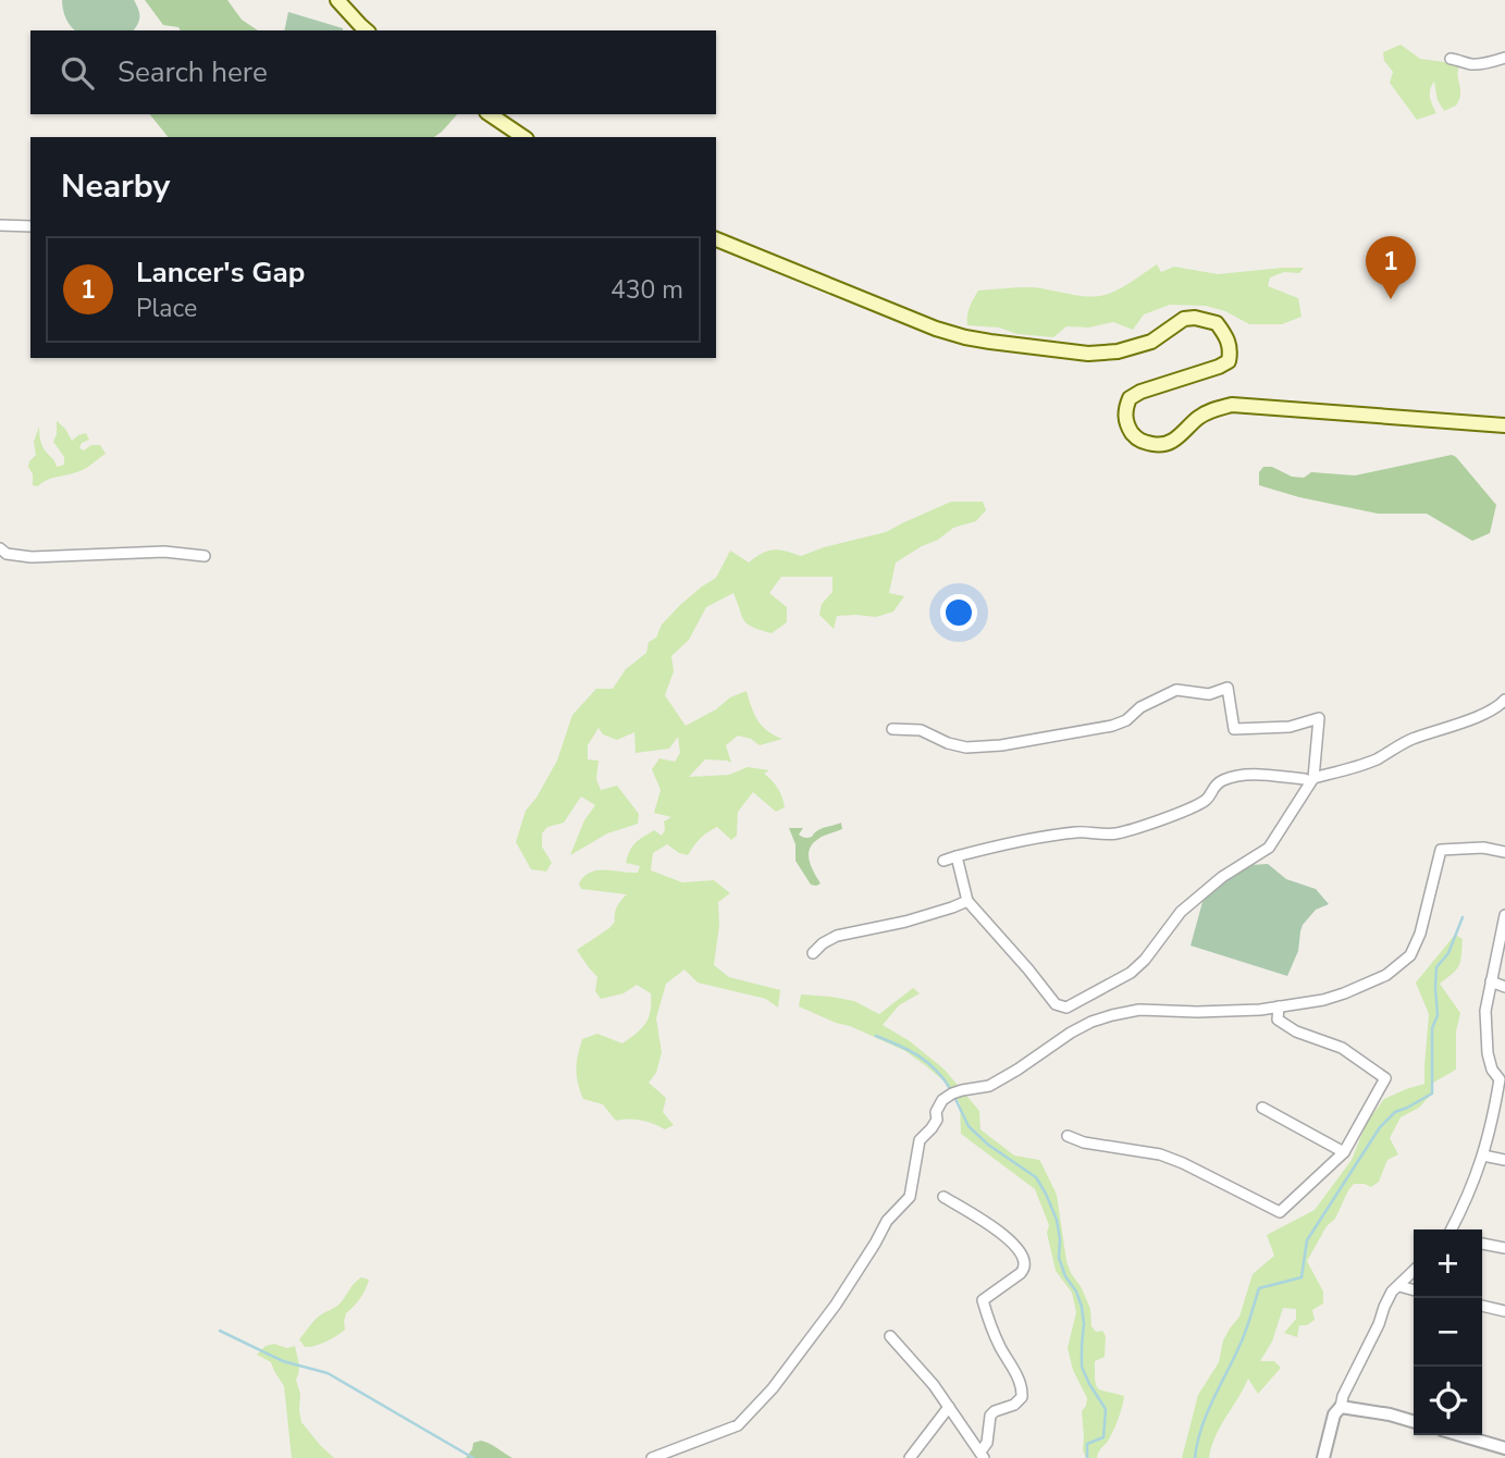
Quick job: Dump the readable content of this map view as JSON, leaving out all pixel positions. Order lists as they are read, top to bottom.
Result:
{
  "page": {
    "search": "Search here",
    "heading": "Nearby",
    "pins": "1",
    "list": [
      {
        "mark": "1",
        "name": "Lancer's Gap",
        "note": "Place",
        "value": "430 m"
      }
    ],
    "map_buttons": ["+", "−"]
  }
}
